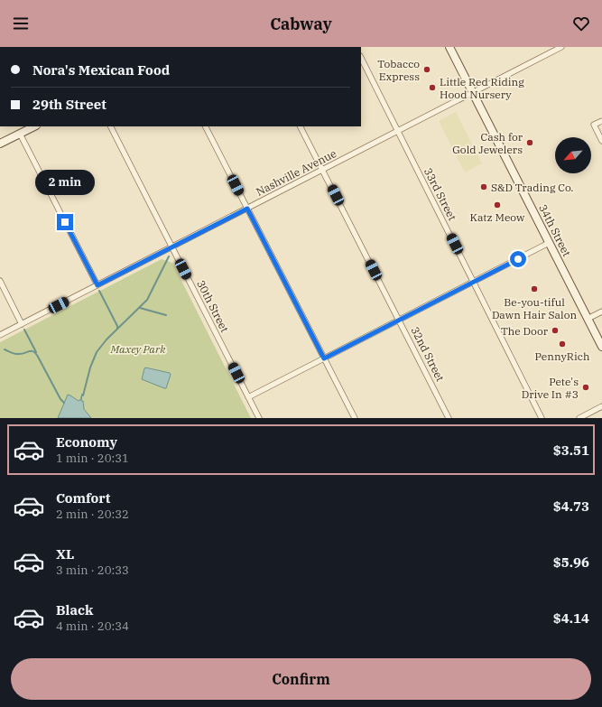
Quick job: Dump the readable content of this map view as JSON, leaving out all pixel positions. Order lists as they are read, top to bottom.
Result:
{
  "streets": {
    "main road": ["34th Street"],
    "street": [
      "Nashville Avenue",
      "33rd Street",
      "30th Street",
      "32nd Street"
    ]
  },
  "crossings": [
    ["Nashville Avenue", "33rd Street"],
    ["Nashville Avenue", "34th Street"],
    ["Nashville Avenue", "30th Street"],
    ["Nashville Avenue", "32nd Street"]
  ],
  "parks": ["Maxey Park"],
  "places": [
    "Tobacco Express",
    "Little Red Riding Hood Nursery",
    "Cash for Gold Jewelers",
    "S&D Trading Co.",
    "Katz Meow",
    "Be-you-tiful Dawn Hair Salon",
    "The Door",
    "PennyRich",
    "Pete's Drive In #3"
  ],
  "north": "bottom left",
  "page": {
    "header": "Cabway",
    "banner": ["Nora's Mexican Food", "29th Street"],
    "bubble": "2 min",
    "list": [
      {
        "name": "Economy",
        "note": "1 min · 20:31",
        "value": "$3.51"
      },
      {
        "name": "Comfort",
        "note": "2 min · 20:32",
        "value": "$4.73"
      },
      {
        "name": "XL",
        "note": "3 min · 20:33",
        "value": "$5.96"
      },
      {
        "name": "Black",
        "note": "4 min · 20:34",
        "value": "$4.14"
      }
    ],
    "buttons": "Confirm"
  }
}
